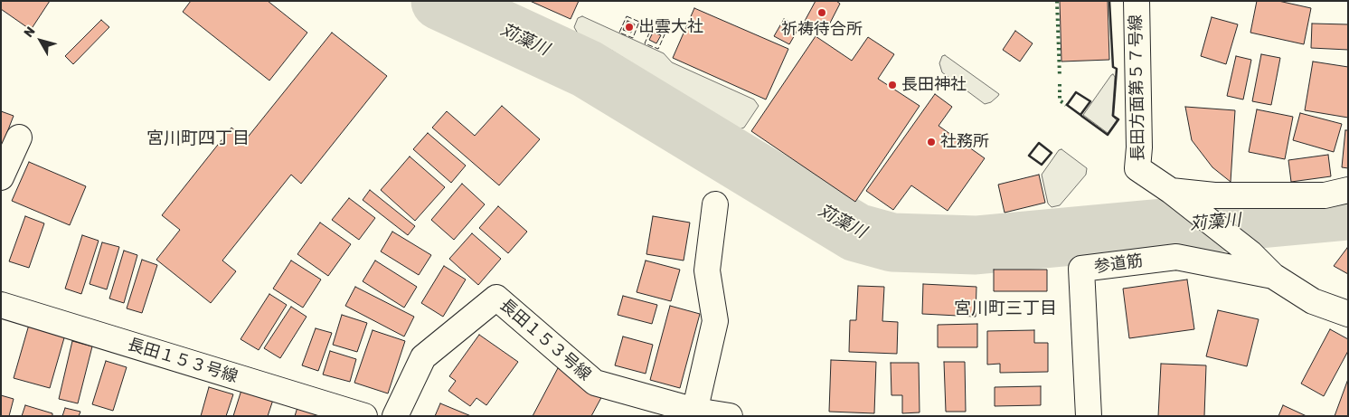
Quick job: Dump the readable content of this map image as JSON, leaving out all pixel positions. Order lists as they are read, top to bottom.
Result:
{
  "streets": {
    "street": ["長田方面第５７号線", "参道筋", "長田１５３号線"]
  },
  "crossings": [
    ["長田方面第５７号線", "参道筋"]
  ],
  "districts": ["宮川町四丁目", "宮川町三丁目"],
  "water": ["苅藻川"],
  "places": [
    "祈祷待合所",
    "出雲大社",
    "長田神社",
    "社務所"
  ],
  "north": "top left"
}
